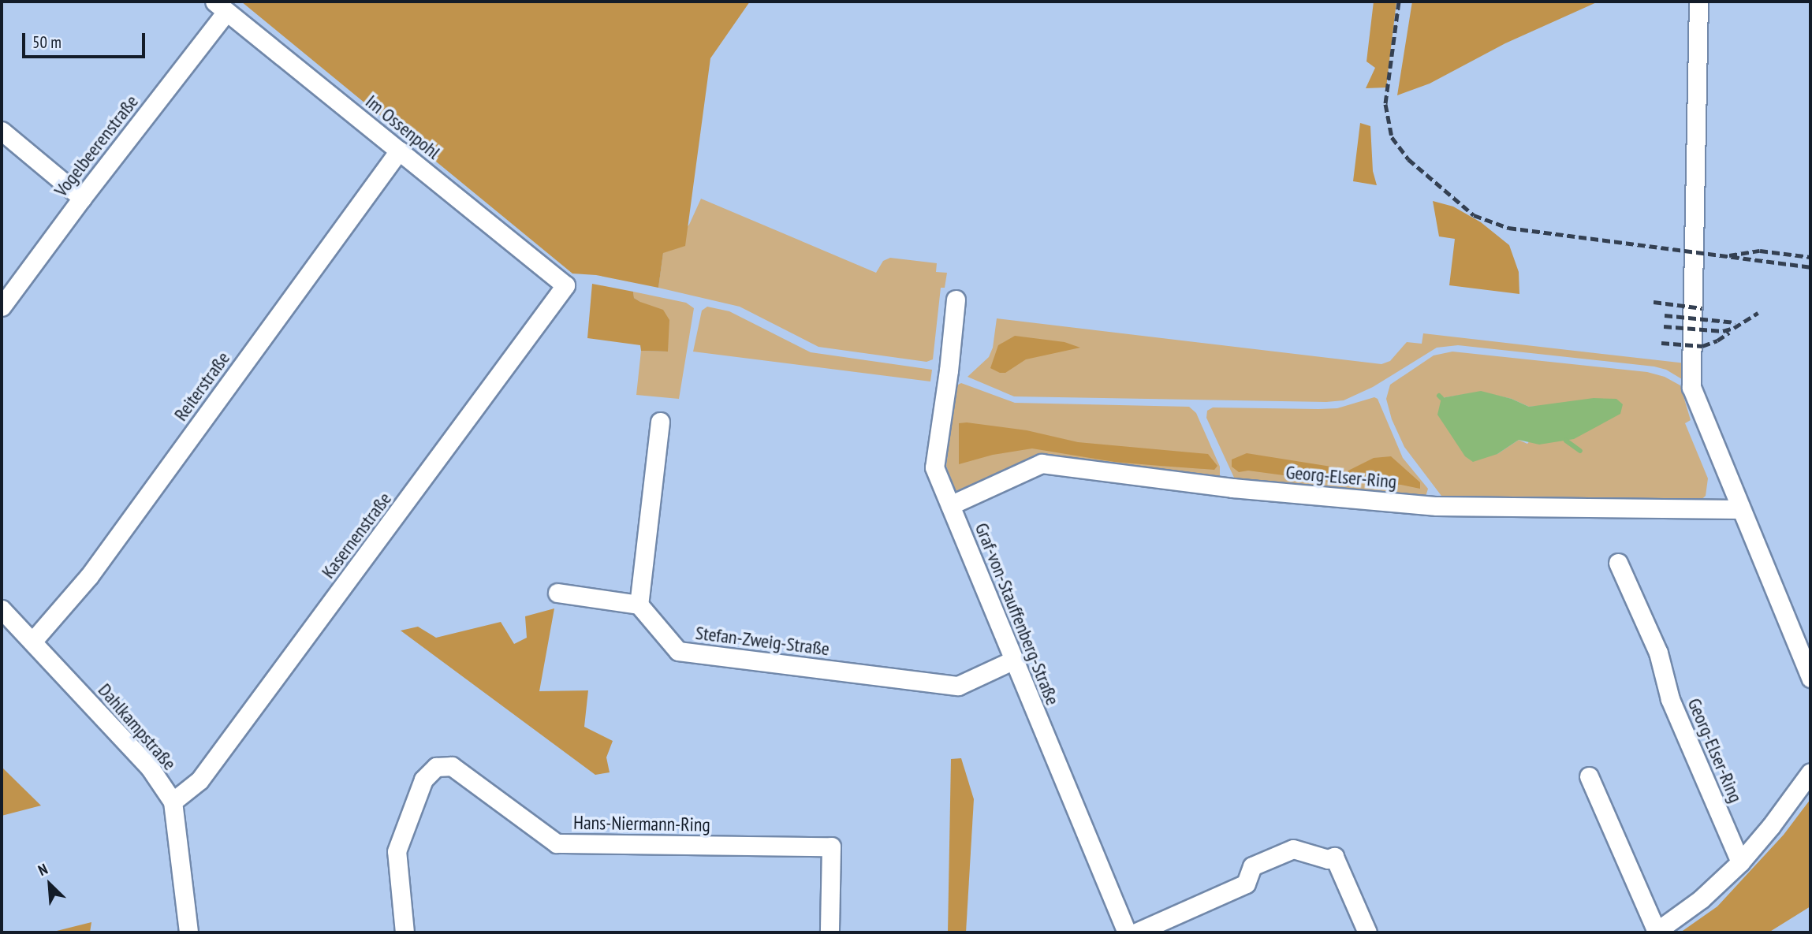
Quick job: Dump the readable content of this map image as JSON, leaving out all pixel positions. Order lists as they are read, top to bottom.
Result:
{
  "streets": {
    "street": [
      "Im Ossenpohl",
      "Vogelbeerenstraße",
      "Reiterstraße",
      "Georg-Elser-Ring",
      "Kasernenstraße",
      "Graf-von-Stauffenberg-Straße",
      "Stefan-Zweig-Straße",
      "Dahlkampstraße",
      "Hans-Niermann-Ring"
    ]
  },
  "crossings": [
    ["Im Ossenpohl", "Vogelbeerenstraße"],
    ["Im Ossenpohl", "Reiterstraße"],
    ["Im Ossenpohl", "Kasernenstraße"],
    ["Reiterstraße", "Dahlkampstraße"],
    ["Georg-Elser-Ring", "Graf-von-Stauffenberg-Straße"],
    ["Kasernenstraße", "Dahlkampstraße"],
    ["Graf-von-Stauffenberg-Straße", "Stefan-Zweig-Straße"]
  ],
  "scale_bar": "50 m",
  "north": "top left"
}
